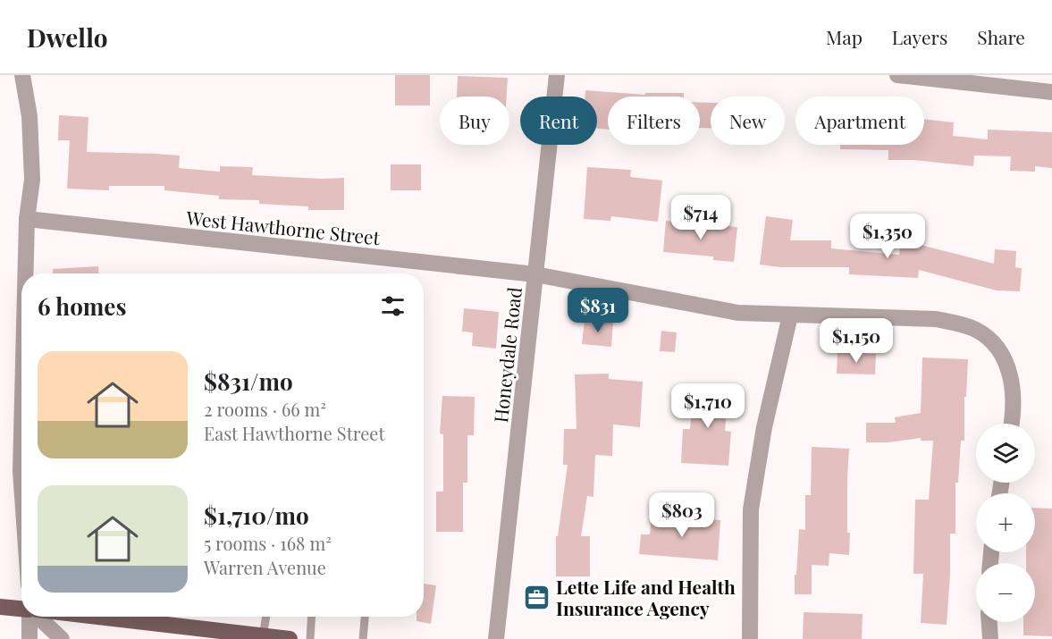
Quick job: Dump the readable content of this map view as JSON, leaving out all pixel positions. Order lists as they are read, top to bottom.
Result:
{
  "streets": {
    "street": ["West Hawthorne Street", "Honeydale Road"]
  },
  "crossings": [
    ["West Hawthorne Street", "Honeydale Road"]
  ],
  "places": {
    "office": ["Lette Life and Health Insurance Agency"]
  },
  "page": {
    "header": "Dwello",
    "nav": ["Map", "Layers", "Share"],
    "chip": [
      "Buy",
      "Rent",
      "Filters",
      "New",
      "Apartment"
    ],
    "price": [
      "$714",
      "$1,350",
      "$831",
      "$1,150",
      "$1,710",
      "$803"
    ],
    "heading": "6 homes",
    "list": [
      {
        "name": "$831/mo",
        "note": "2 rooms · 66 m² · East Hawthorne Street"
      },
      {
        "name": "$1,710/mo",
        "note": "5 rooms · 168 m² · Warren Avenue"
      }
    ],
    "map_buttons": ["+", "−"]
  }
}
